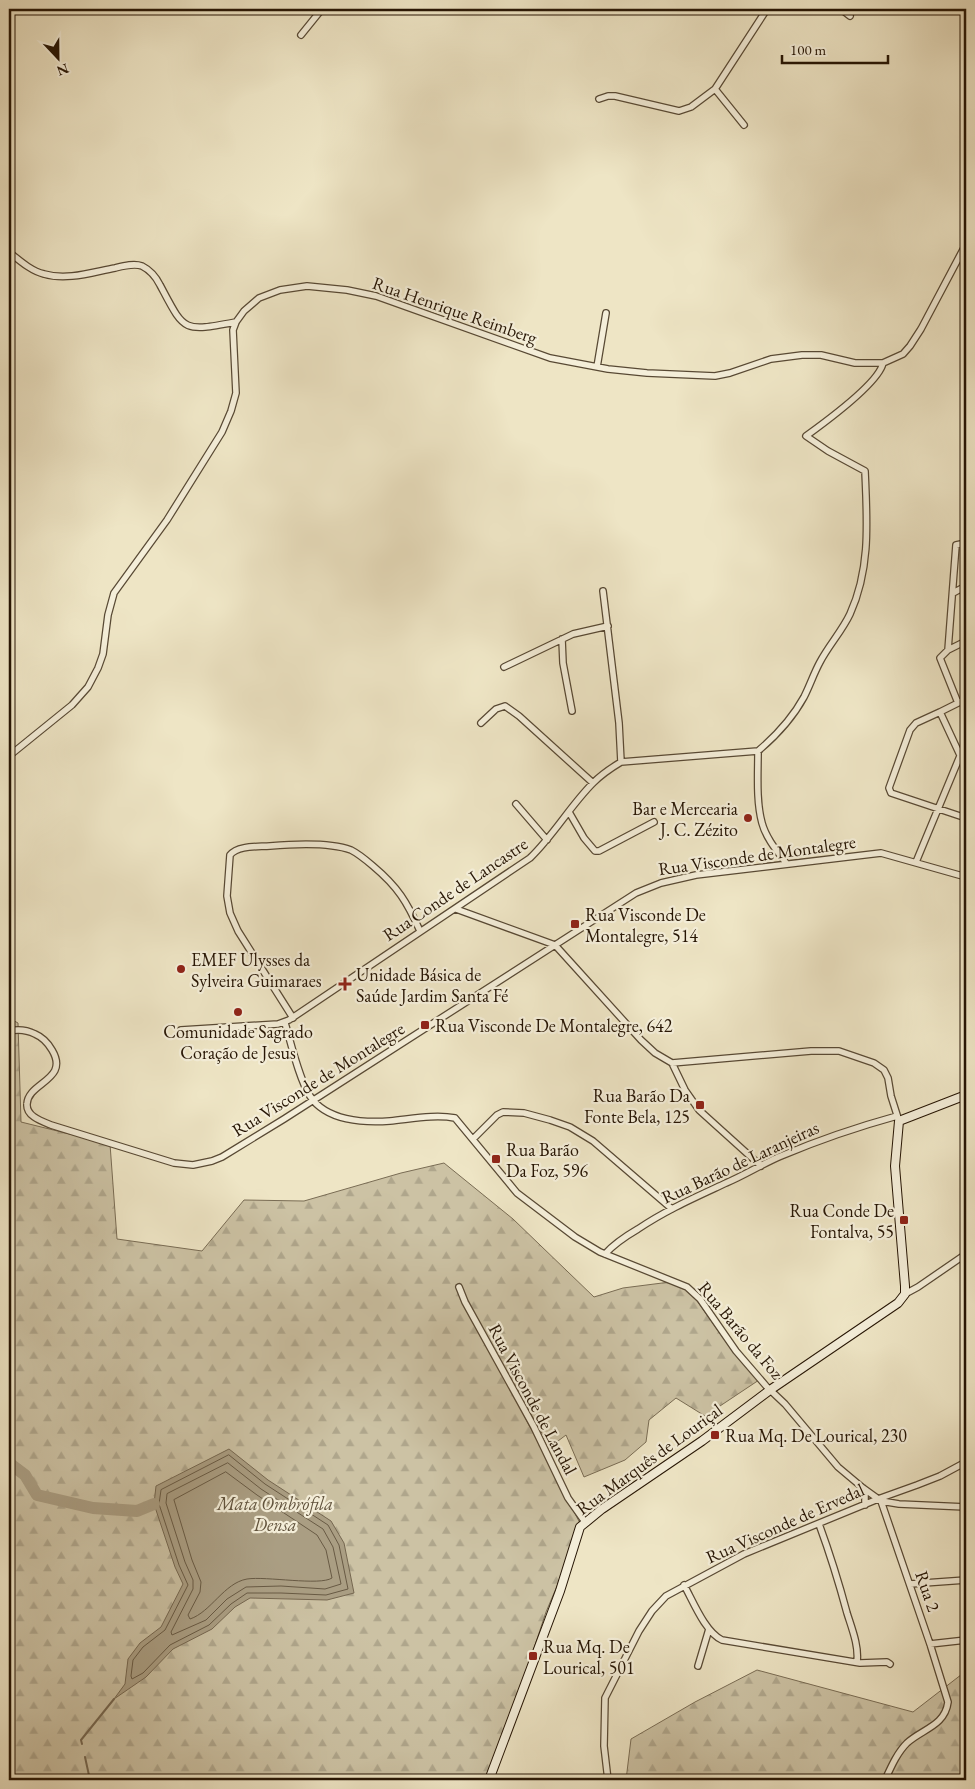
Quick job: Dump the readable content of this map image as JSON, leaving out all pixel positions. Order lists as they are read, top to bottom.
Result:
{
  "streets": {
    "main road": ["Rua Barão de Laranjeiras", "Rua Marquês de Louriçal"],
    "street": [
      "Rua Henrique Reimberg",
      "Rua Visconde de Montalegre",
      "Rua Conde de Lancastre",
      "Rua Barão da Foz",
      "Rua Visconde de Landal",
      "Rua Visconde de Ervedal",
      "Rua 2"
    ]
  },
  "crossings": [
    ["Rua Visconde de Montalegre", "Rua Barão da Foz"],
    ["Rua Barão de Laranjeiras", "Rua Barão da Foz"],
    ["Rua Barão da Foz", "Rua Marquês de Louriçal"],
    ["Rua Barão da Foz", "Rua Visconde de Ervedal"],
    ["Rua Barão da Foz", "Rua 2"],
    ["Rua Visconde de Landal", "Rua Marquês de Louriçal"],
    ["Rua Visconde de Ervedal", "Rua 2"]
  ],
  "parks": ["Mata Ombrófila Densa"],
  "places": {
    "other": ["Bar e Mercearia J. C. Zézito", "EMEF Ulysses da Sylveira Guimaraes", "Comunidade Sagrado Coração de Jesus"],
    "transit": [
      "Rua Visconde De Montalegre, 514",
      "Rua Visconde De Montalegre, 642",
      "Rua Barão Da Fonte Bela, 125",
      "Rua Barão Da Foz, 596",
      "Rua Conde De Fontalva, 55",
      "Rua Mq. De Lourical, 230",
      "Rua Mq. De Lourical, 501"
    ],
    "health": ["Unidade Básica de Saúde Jardim Santa Fé"]
  },
  "scale_bar": "100 m",
  "north": "bottom"
}
